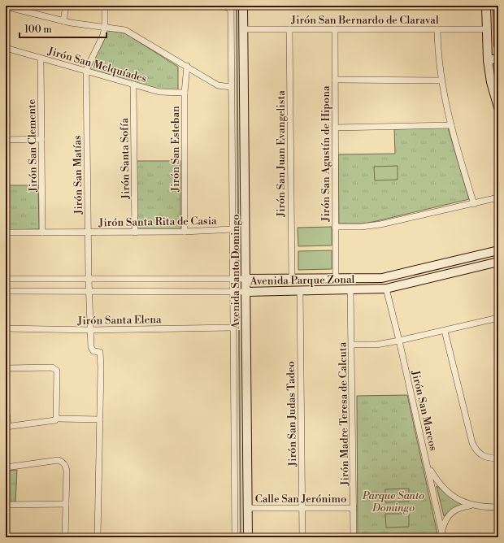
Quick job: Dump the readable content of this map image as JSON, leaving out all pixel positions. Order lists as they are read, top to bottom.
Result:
{
  "streets": {
    "main road": ["Avenida Santo Domingo", "Avenida Parque Zonal"],
    "street": [
      "Jirón San Bernardo de Claraval",
      "Jirón San Melquíades",
      "Jirón San Clemente",
      "Jirón San Esteban",
      "Jirón San Juan Evangelista",
      "Jirón San Agustín de Hipona",
      "Jirón Santa Sofía",
      "Jirón San Matías",
      "Jirón Santa Rita de Casia",
      "Jirón Santa Elena",
      "Jirón San Marcos",
      "Jirón San Judas Tadeo",
      "Jirón Madre Teresa de Calcuta",
      "Calle San Jerónimo"
    ]
  },
  "crossings": [
    ["Jirón San Bernardo de Claraval", "Jirón San Juan Evangelista"],
    ["Jirón San Bernardo de Claraval", "Jirón San Agustín de Hipona"],
    ["Jirón San Bernardo de Claraval", "Avenida Santo Domingo"],
    ["Jirón San Melquíades", "Jirón San Clemente"],
    ["Jirón San Melquíades", "Jirón San Esteban"],
    ["Jirón San Melquíades", "Jirón Santa Sofía"],
    ["Jirón San Melquíades", "Jirón San Matías"],
    ["Jirón San Clemente", "Jirón Santa Rita de Casia"],
    ["Jirón San Esteban", "Jirón Santa Rita de Casia"],
    ["Jirón San Juan Evangelista", "Avenida Parque Zonal"],
    ["Jirón San Agustín de Hipona", "Avenida Parque Zonal"],
    ["Jirón Santa Sofía", "Jirón Santa Rita de Casia"],
    ["Jirón San Matías", "Jirón Santa Rita de Casia"],
    ["Jirón San Matías", "Avenida Parque Zonal"],
    ["Jirón San Matías", "Jirón Santa Elena"],
    ["Jirón Santa Rita de Casia", "Avenida Santo Domingo"],
    ["Avenida Santo Domingo", "Avenida Parque Zonal"],
    ["Avenida Santo Domingo", "Jirón Santa Elena"],
    ["Avenida Santo Domingo", "Calle San Jerónimo"],
    ["Avenida Parque Zonal", "Jirón San Marcos"],
    ["Avenida Parque Zonal", "Jirón San Judas Tadeo"],
    ["Avenida Parque Zonal", "Jirón Madre Teresa de Calcuta"],
    ["Jirón San Judas Tadeo", "Calle San Jerónimo"],
    ["Jirón Madre Teresa de Calcuta", "Calle San Jerónimo"]
  ],
  "parks": ["Parque Santo Domingo"],
  "scale_bar": "100 m"
}
